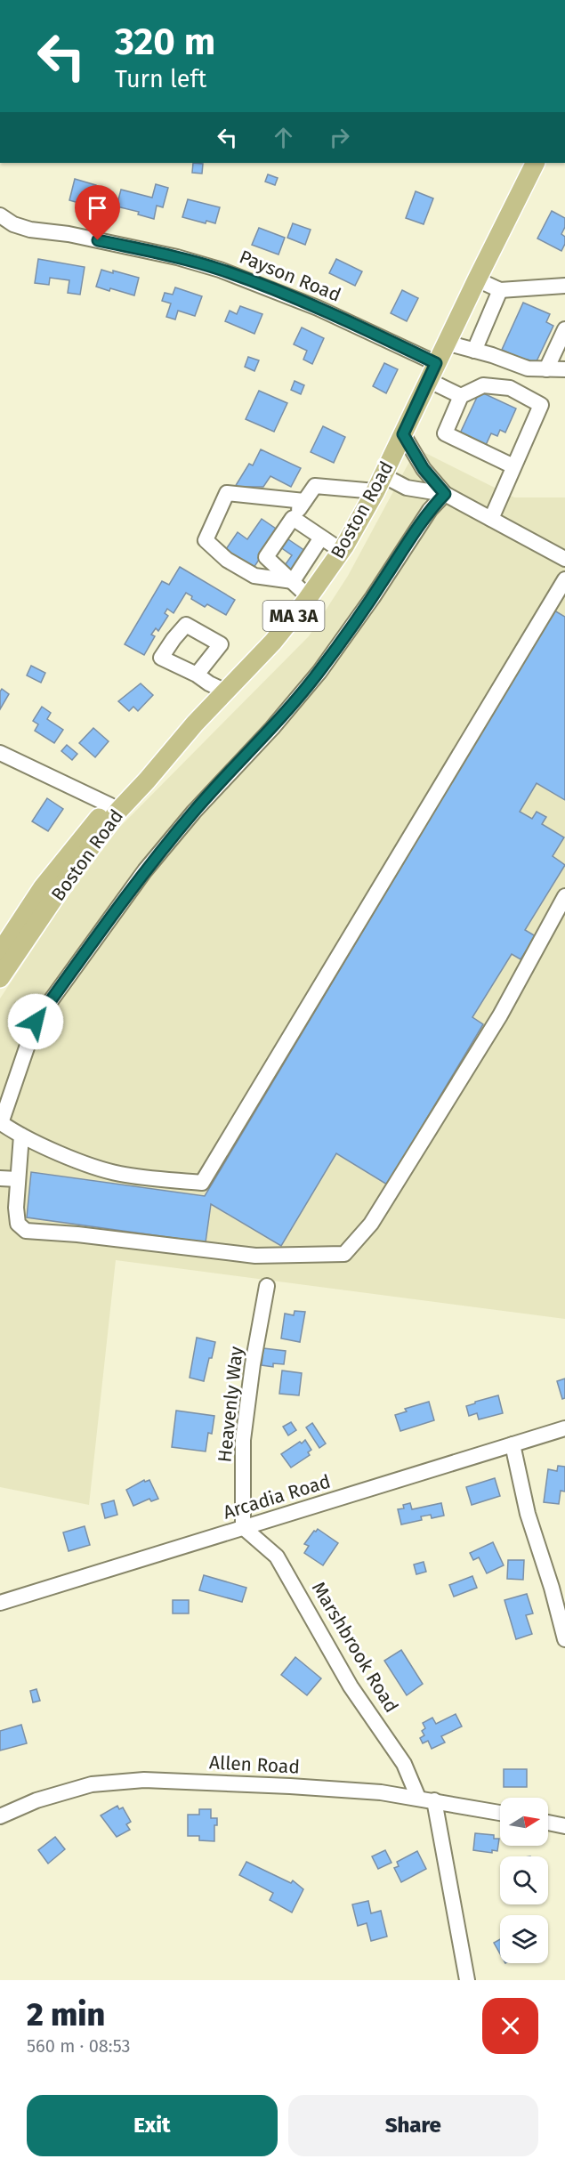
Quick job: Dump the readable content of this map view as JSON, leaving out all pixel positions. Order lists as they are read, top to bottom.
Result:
{
  "streets": {
    "main road": ["Boston Road", "MA 3A"],
    "street": [
      "Payson Road",
      "Heavenly Way",
      "Arcadia Road",
      "Marshbrook Road",
      "Allen Road"
    ]
  },
  "crossings": [
    ["Payson Road", "Boston Road"],
    ["Heavenly Way", "Arcadia Road"],
    ["Heavenly Way", "Marshbrook Road"],
    ["Arcadia Road", "Marshbrook Road"],
    ["Marshbrook Road", "Allen Road"]
  ],
  "north": "right",
  "page": {
    "turn": ["320 m", "Turn left"],
    "heading": ["2 min", "560 m · 08:53"],
    "buttons": ["Exit", "Share"]
  }
}
